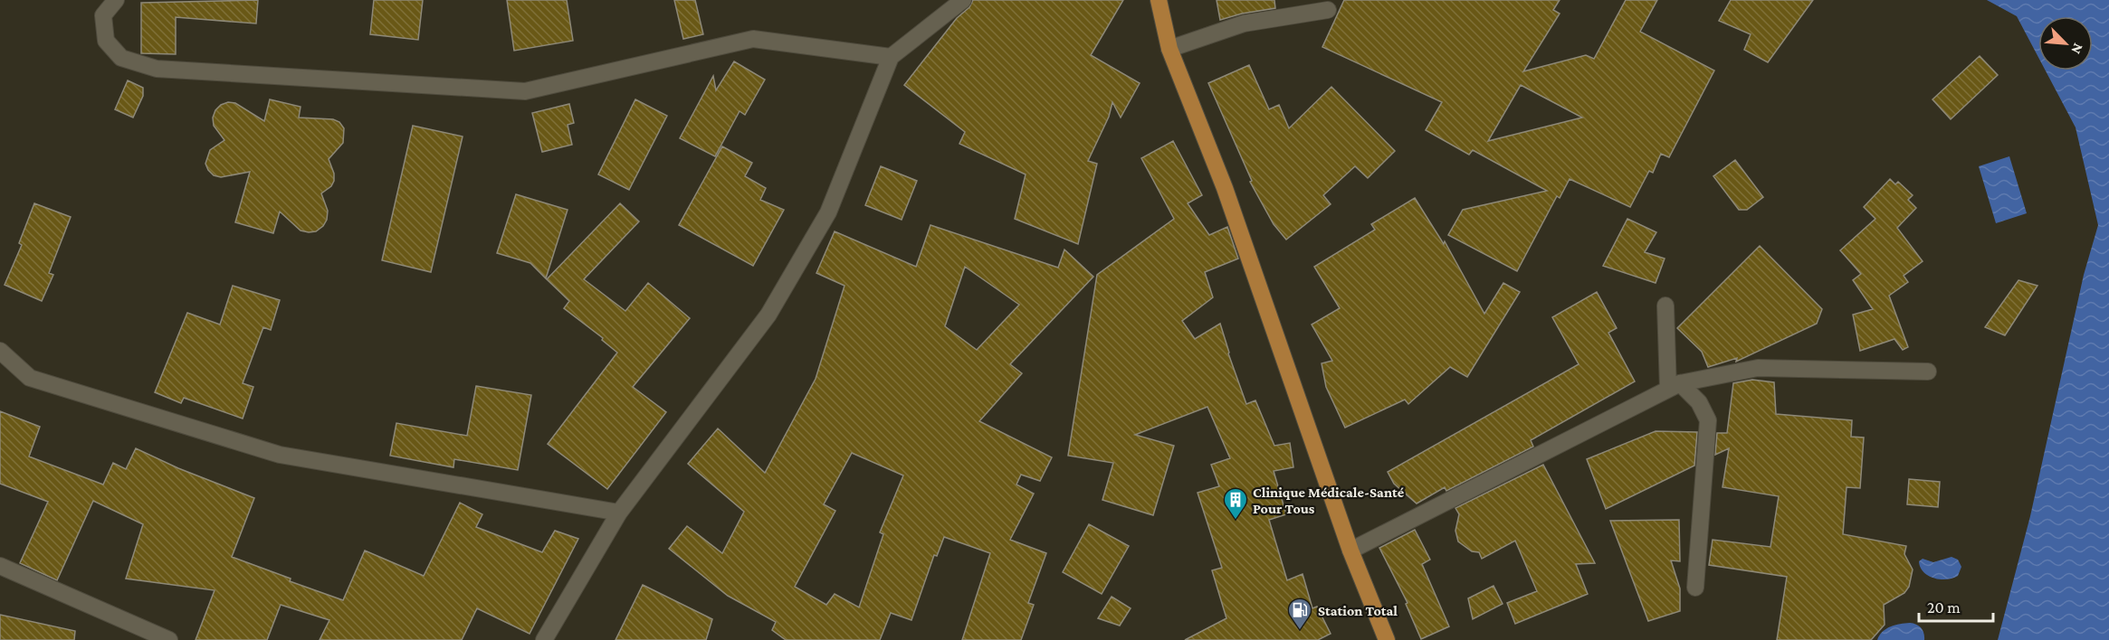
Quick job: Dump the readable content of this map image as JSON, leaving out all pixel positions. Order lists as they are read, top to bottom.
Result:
{
  "places": {
    "building": ["Clinique Médicale-Santé Pour Tous"],
    "fuel station": ["Station Total"]
  },
  "scale_bar": "20 m",
  "north": "bottom right"
}
